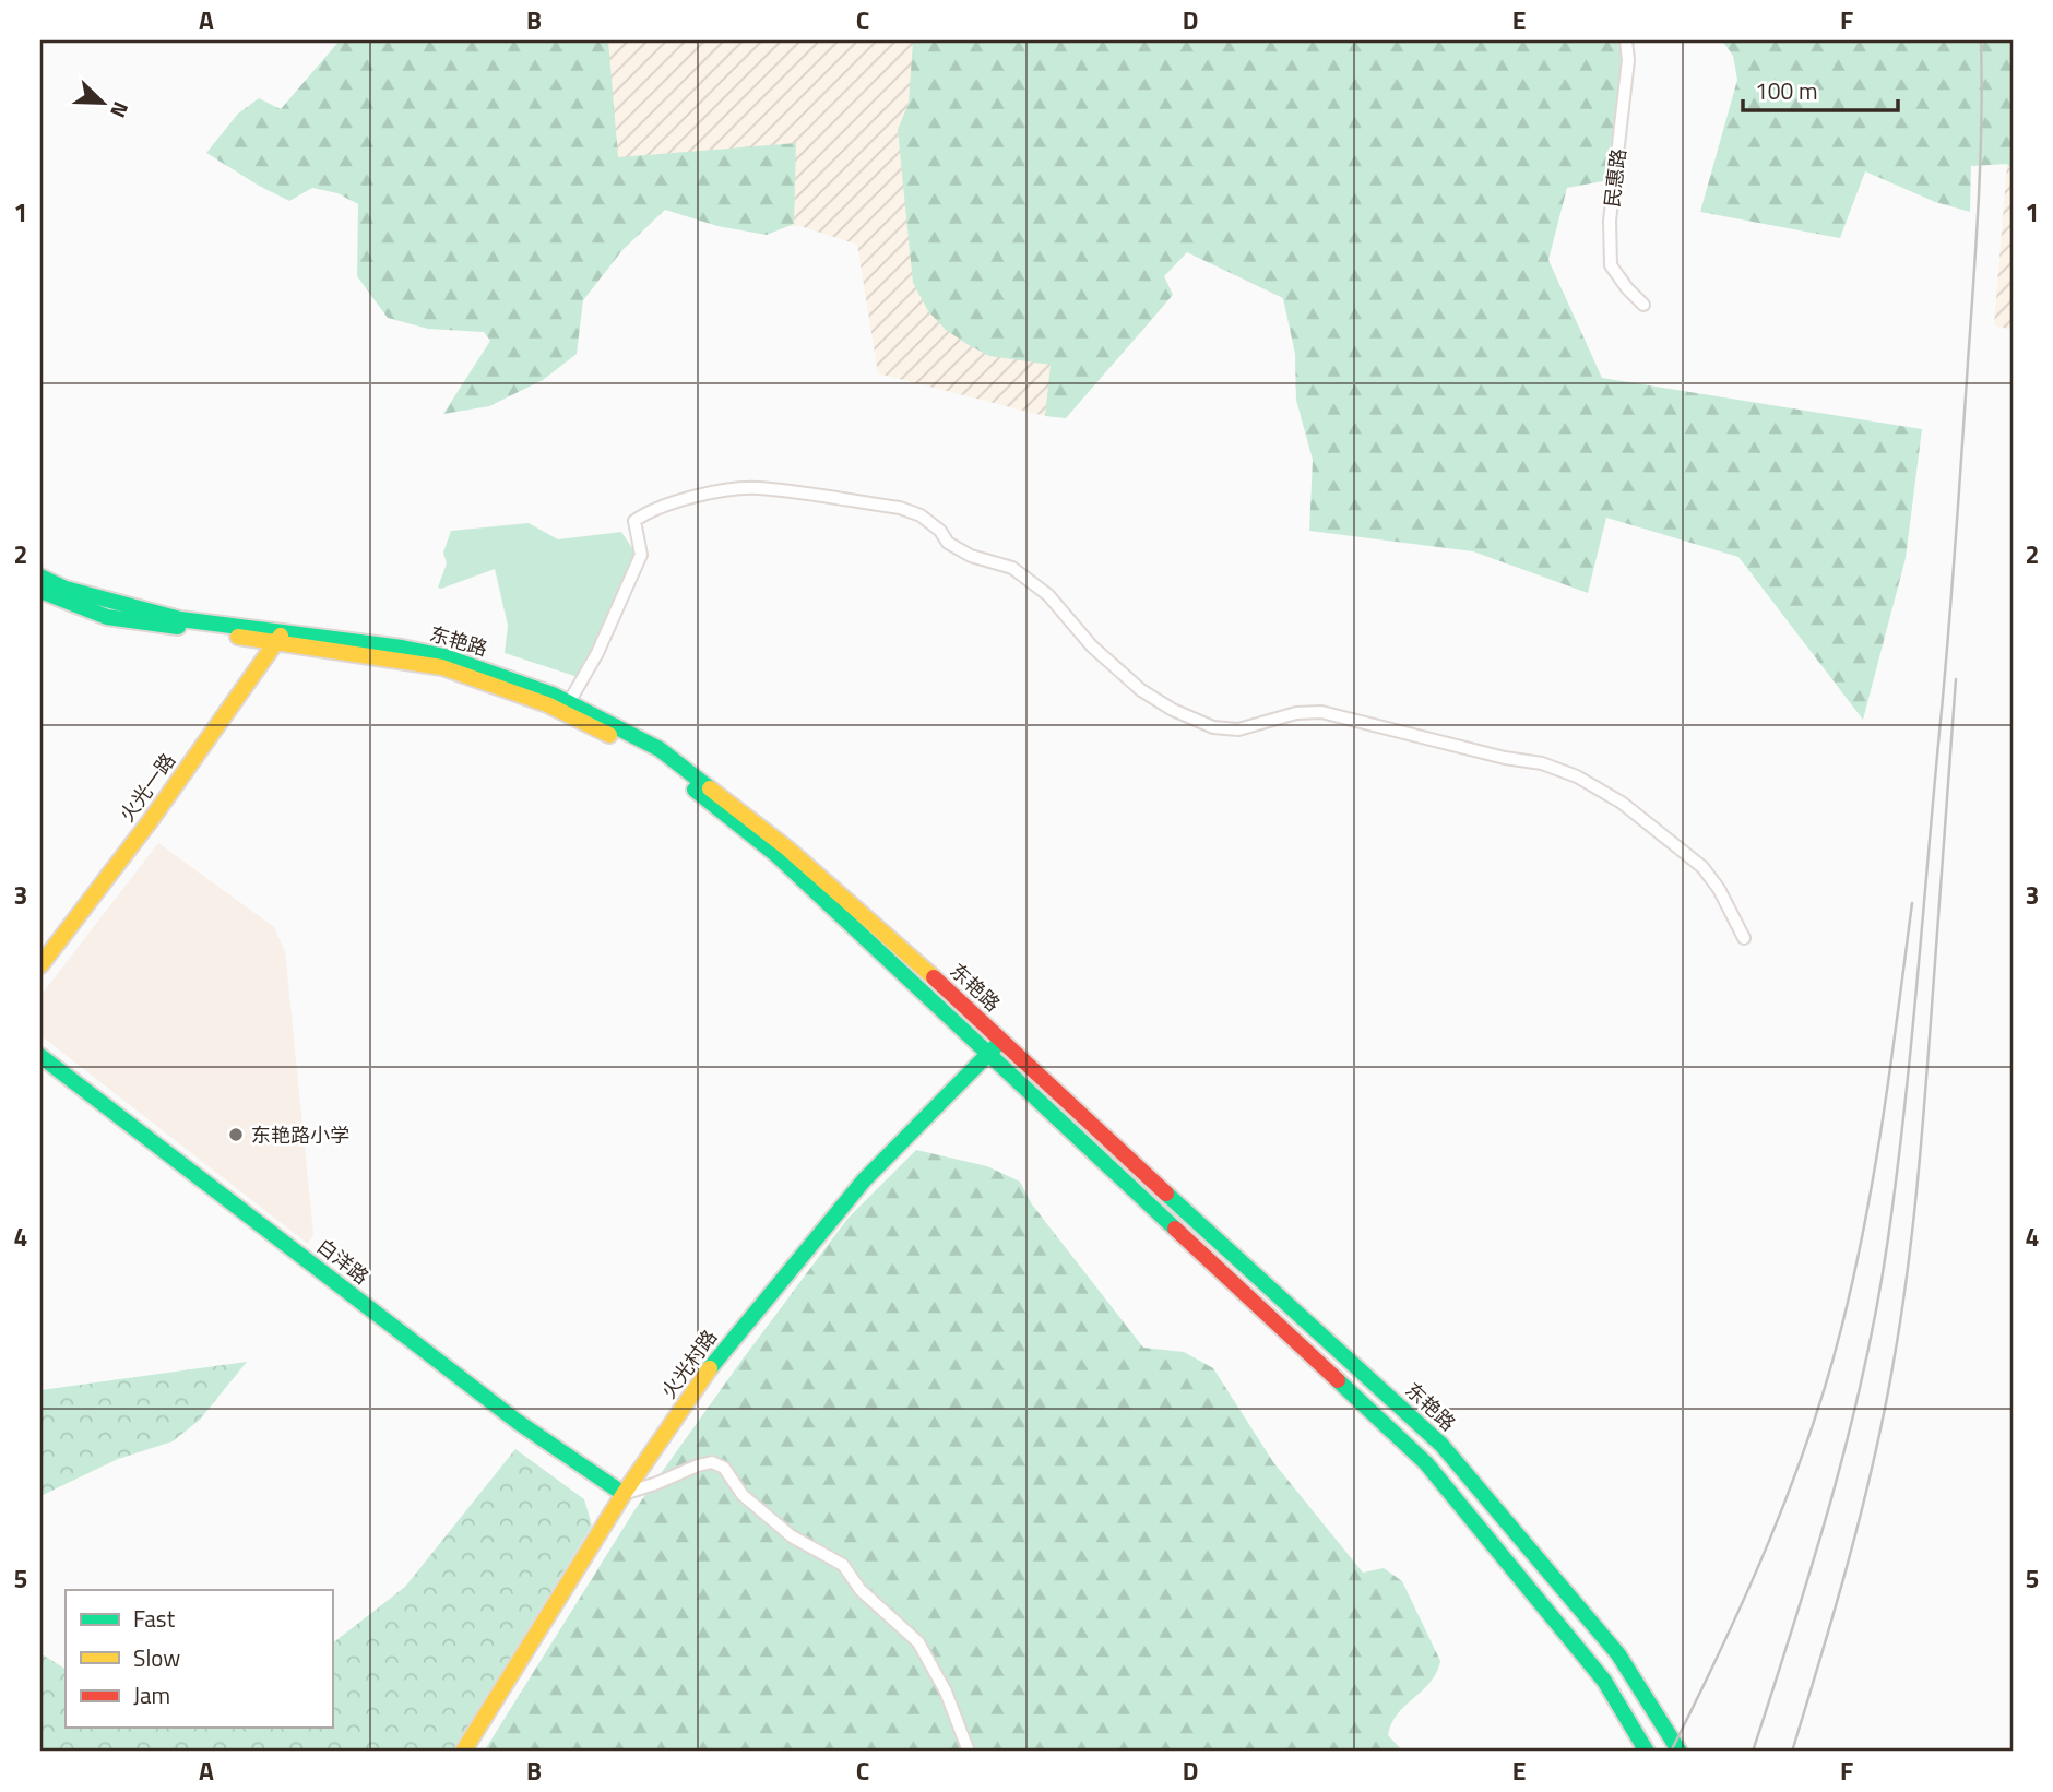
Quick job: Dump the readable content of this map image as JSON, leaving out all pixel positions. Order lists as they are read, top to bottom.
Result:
{
  "streets": {
    "main road": [
      "东艳路",
      "火光一路",
      "白洋路",
      "火光村路"
    ],
    "street": ["民惠路"]
  },
  "crossings": [
    ["东艳路", "火光一路"],
    ["东艳路", "火光村路"],
    ["白洋路", "火光村路"]
  ],
  "places": ["东艳路小学"],
  "legend": ["Fast", "Slow", "Jam"],
  "scale_bar": "100 m",
  "north": "bottom right",
  "grid": {
    "columns": [
      "A",
      "B",
      "C",
      "D",
      "E",
      "F"
    ],
    "rows": [
      "1",
      "2",
      "3",
      "4",
      "5"
    ]
  }
}
